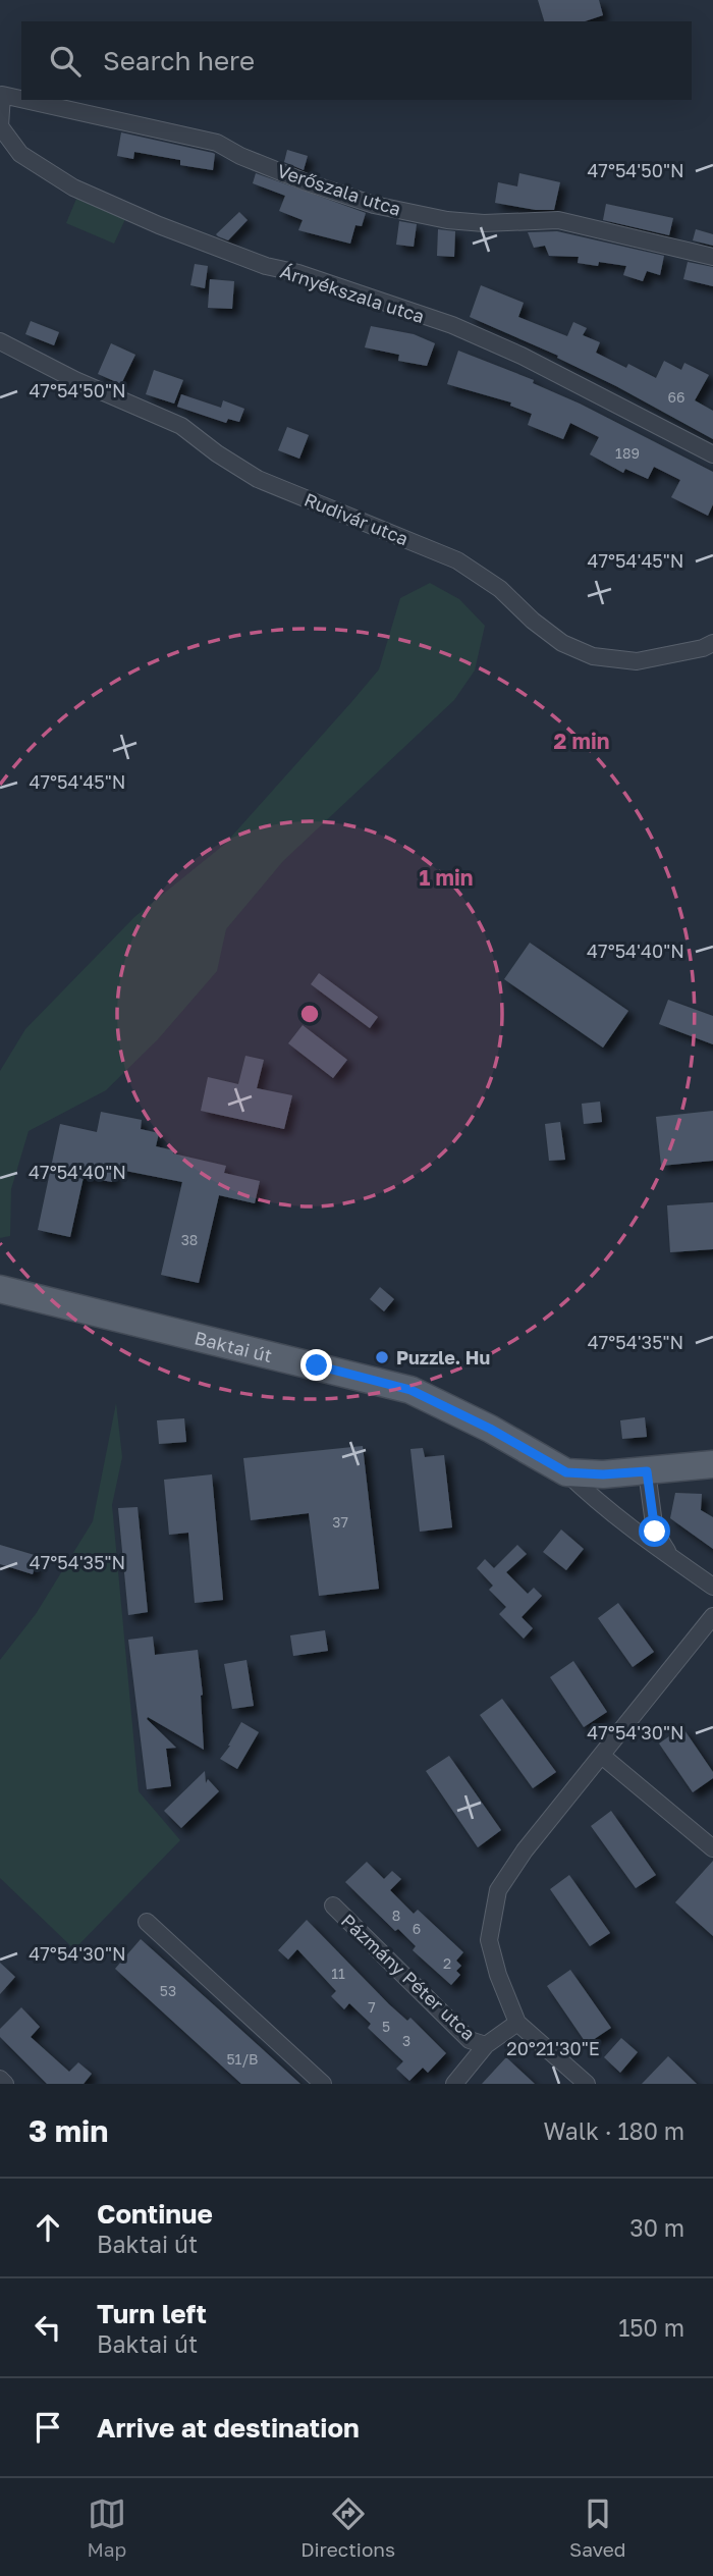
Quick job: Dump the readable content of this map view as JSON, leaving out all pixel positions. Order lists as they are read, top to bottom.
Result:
{
  "streets": {
    "main road": ["Baktai út"],
    "street": [
      "Verőszala utca",
      "Árnyékszala utca",
      "Rudivár utca",
      "Pázmány Péter utca"
    ]
  },
  "crossings": [
    ["Verőszala utca", "Árnyékszala utca"]
  ],
  "places": ["Puzzle. Hu"],
  "house_numbers": [
    "66",
    "189",
    "38",
    "37",
    "8",
    "6",
    "2",
    "11",
    "53",
    "7",
    "5",
    "3",
    "51/B"
  ],
  "page": {
    "search": "Search here",
    "heading": ["3 min", "Walk · 180 m"],
    "list": [
      ["Continue", "Baktai út", "30 m"],
      ["Turn left", "Baktai út", "150 m"],
      "Arrive at destination"
    ],
    "nav": ["Map", "Directions", "Saved"]
  },
  "coordinates": [
    "47°54'50\"N",
    "47°54'45\"N",
    "47°54'40\"N",
    "47°54'35\"N",
    "47°54'30\"N",
    "20°21'30\"E"
  ],
  "rings": ["2 min", "1 min"]
}
